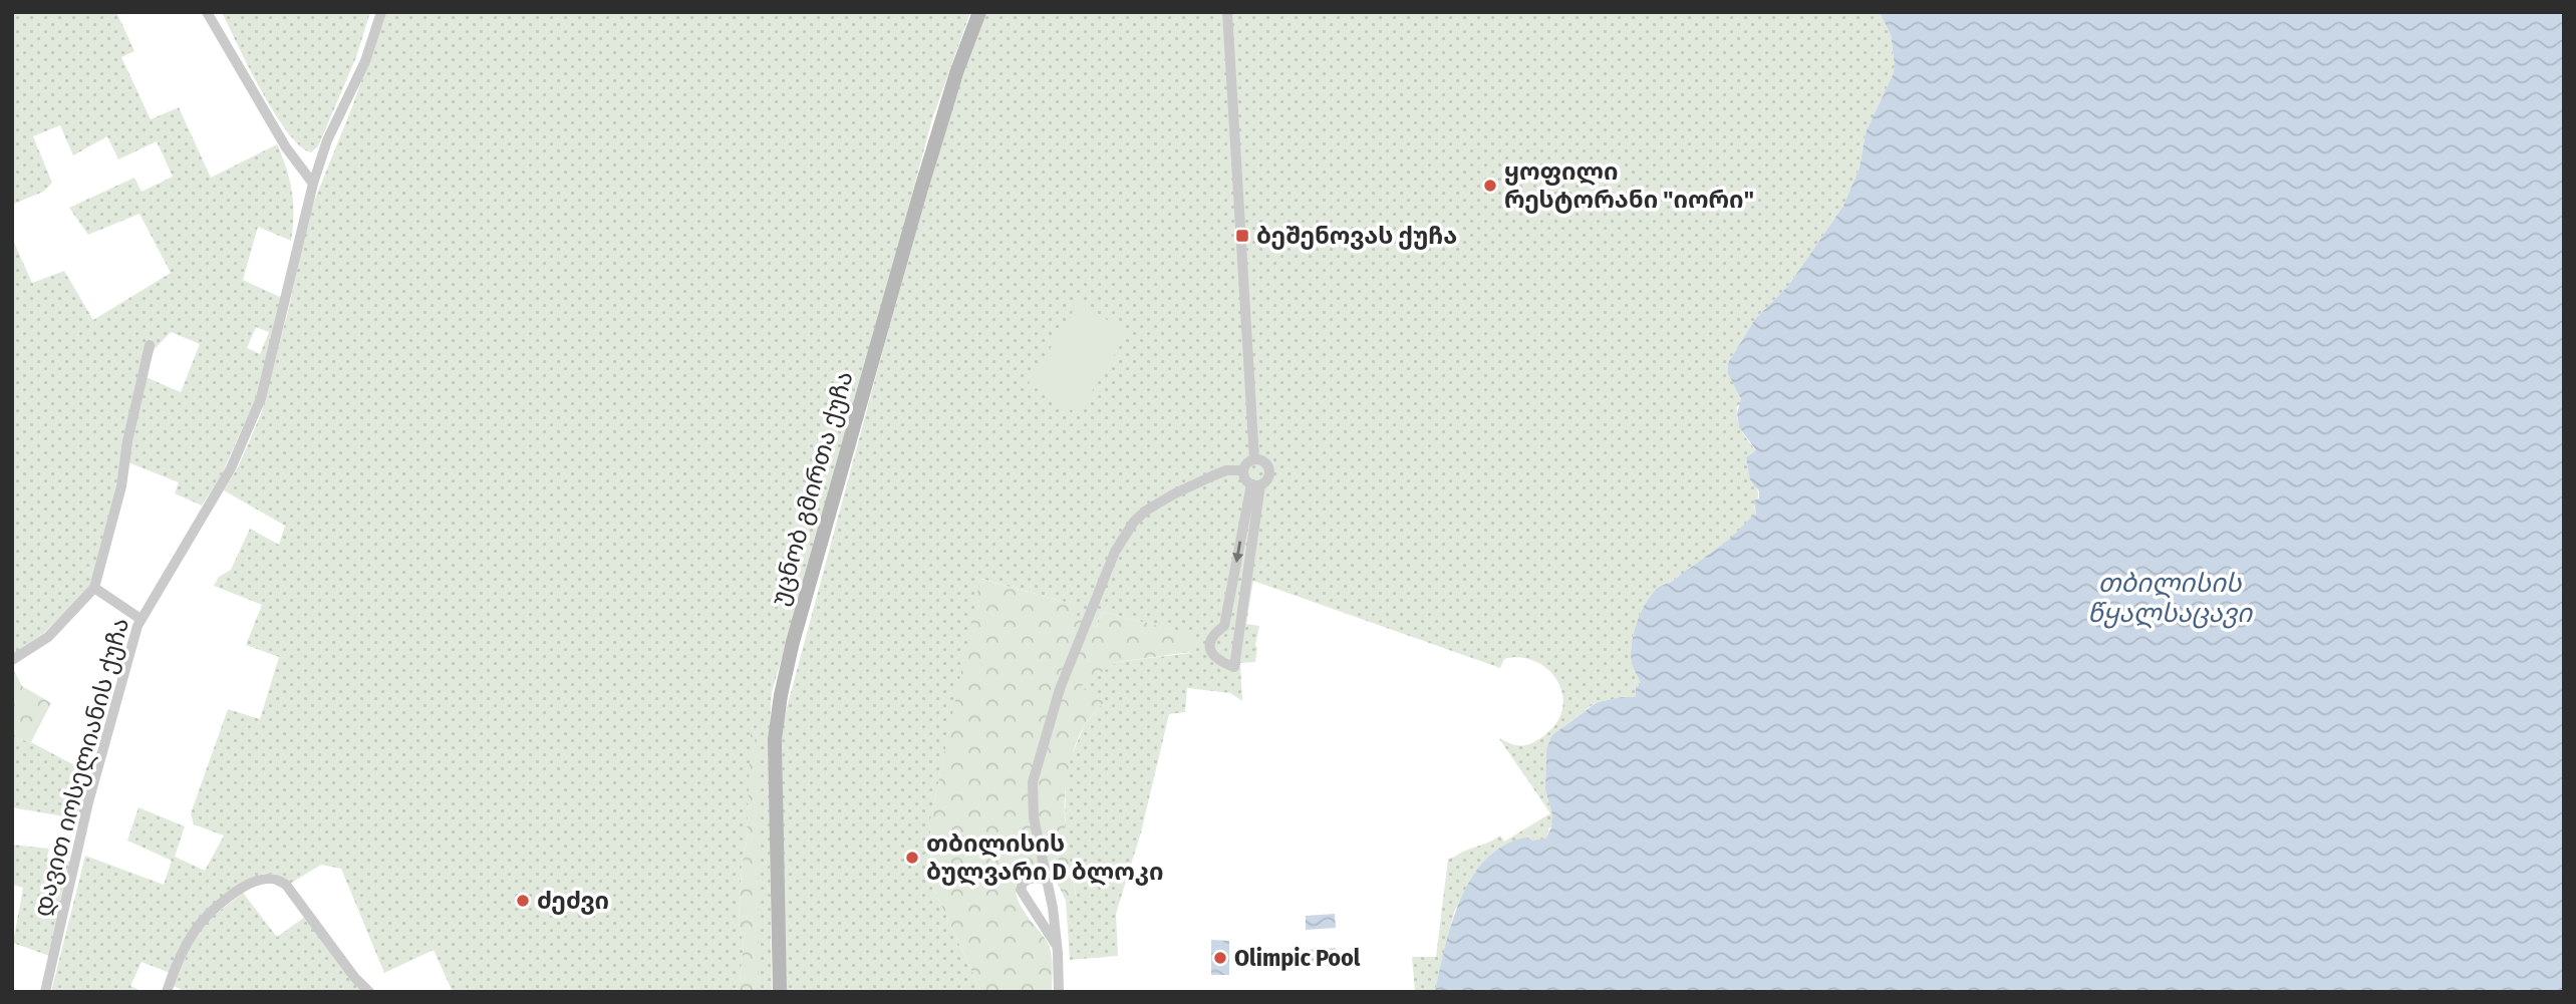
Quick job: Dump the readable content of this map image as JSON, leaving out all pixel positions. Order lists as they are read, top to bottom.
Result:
{
  "streets": {
    "main road": ["უცნობ გმირთა ქუჩა"],
    "street": ["დავით იოსელიანის ქუჩა"]
  },
  "water": ["თბილისის წყალსაცავი"],
  "places": {
    "other": [
      "ყოფილი რესტორანი \"იორი\"",
      "თბილისის ბულვარი D ბლოკი",
      "ძეძვი",
      "Olimpic Pool"
    ],
    "transit": ["ბეშენოვას ქუჩა"]
  }
}
